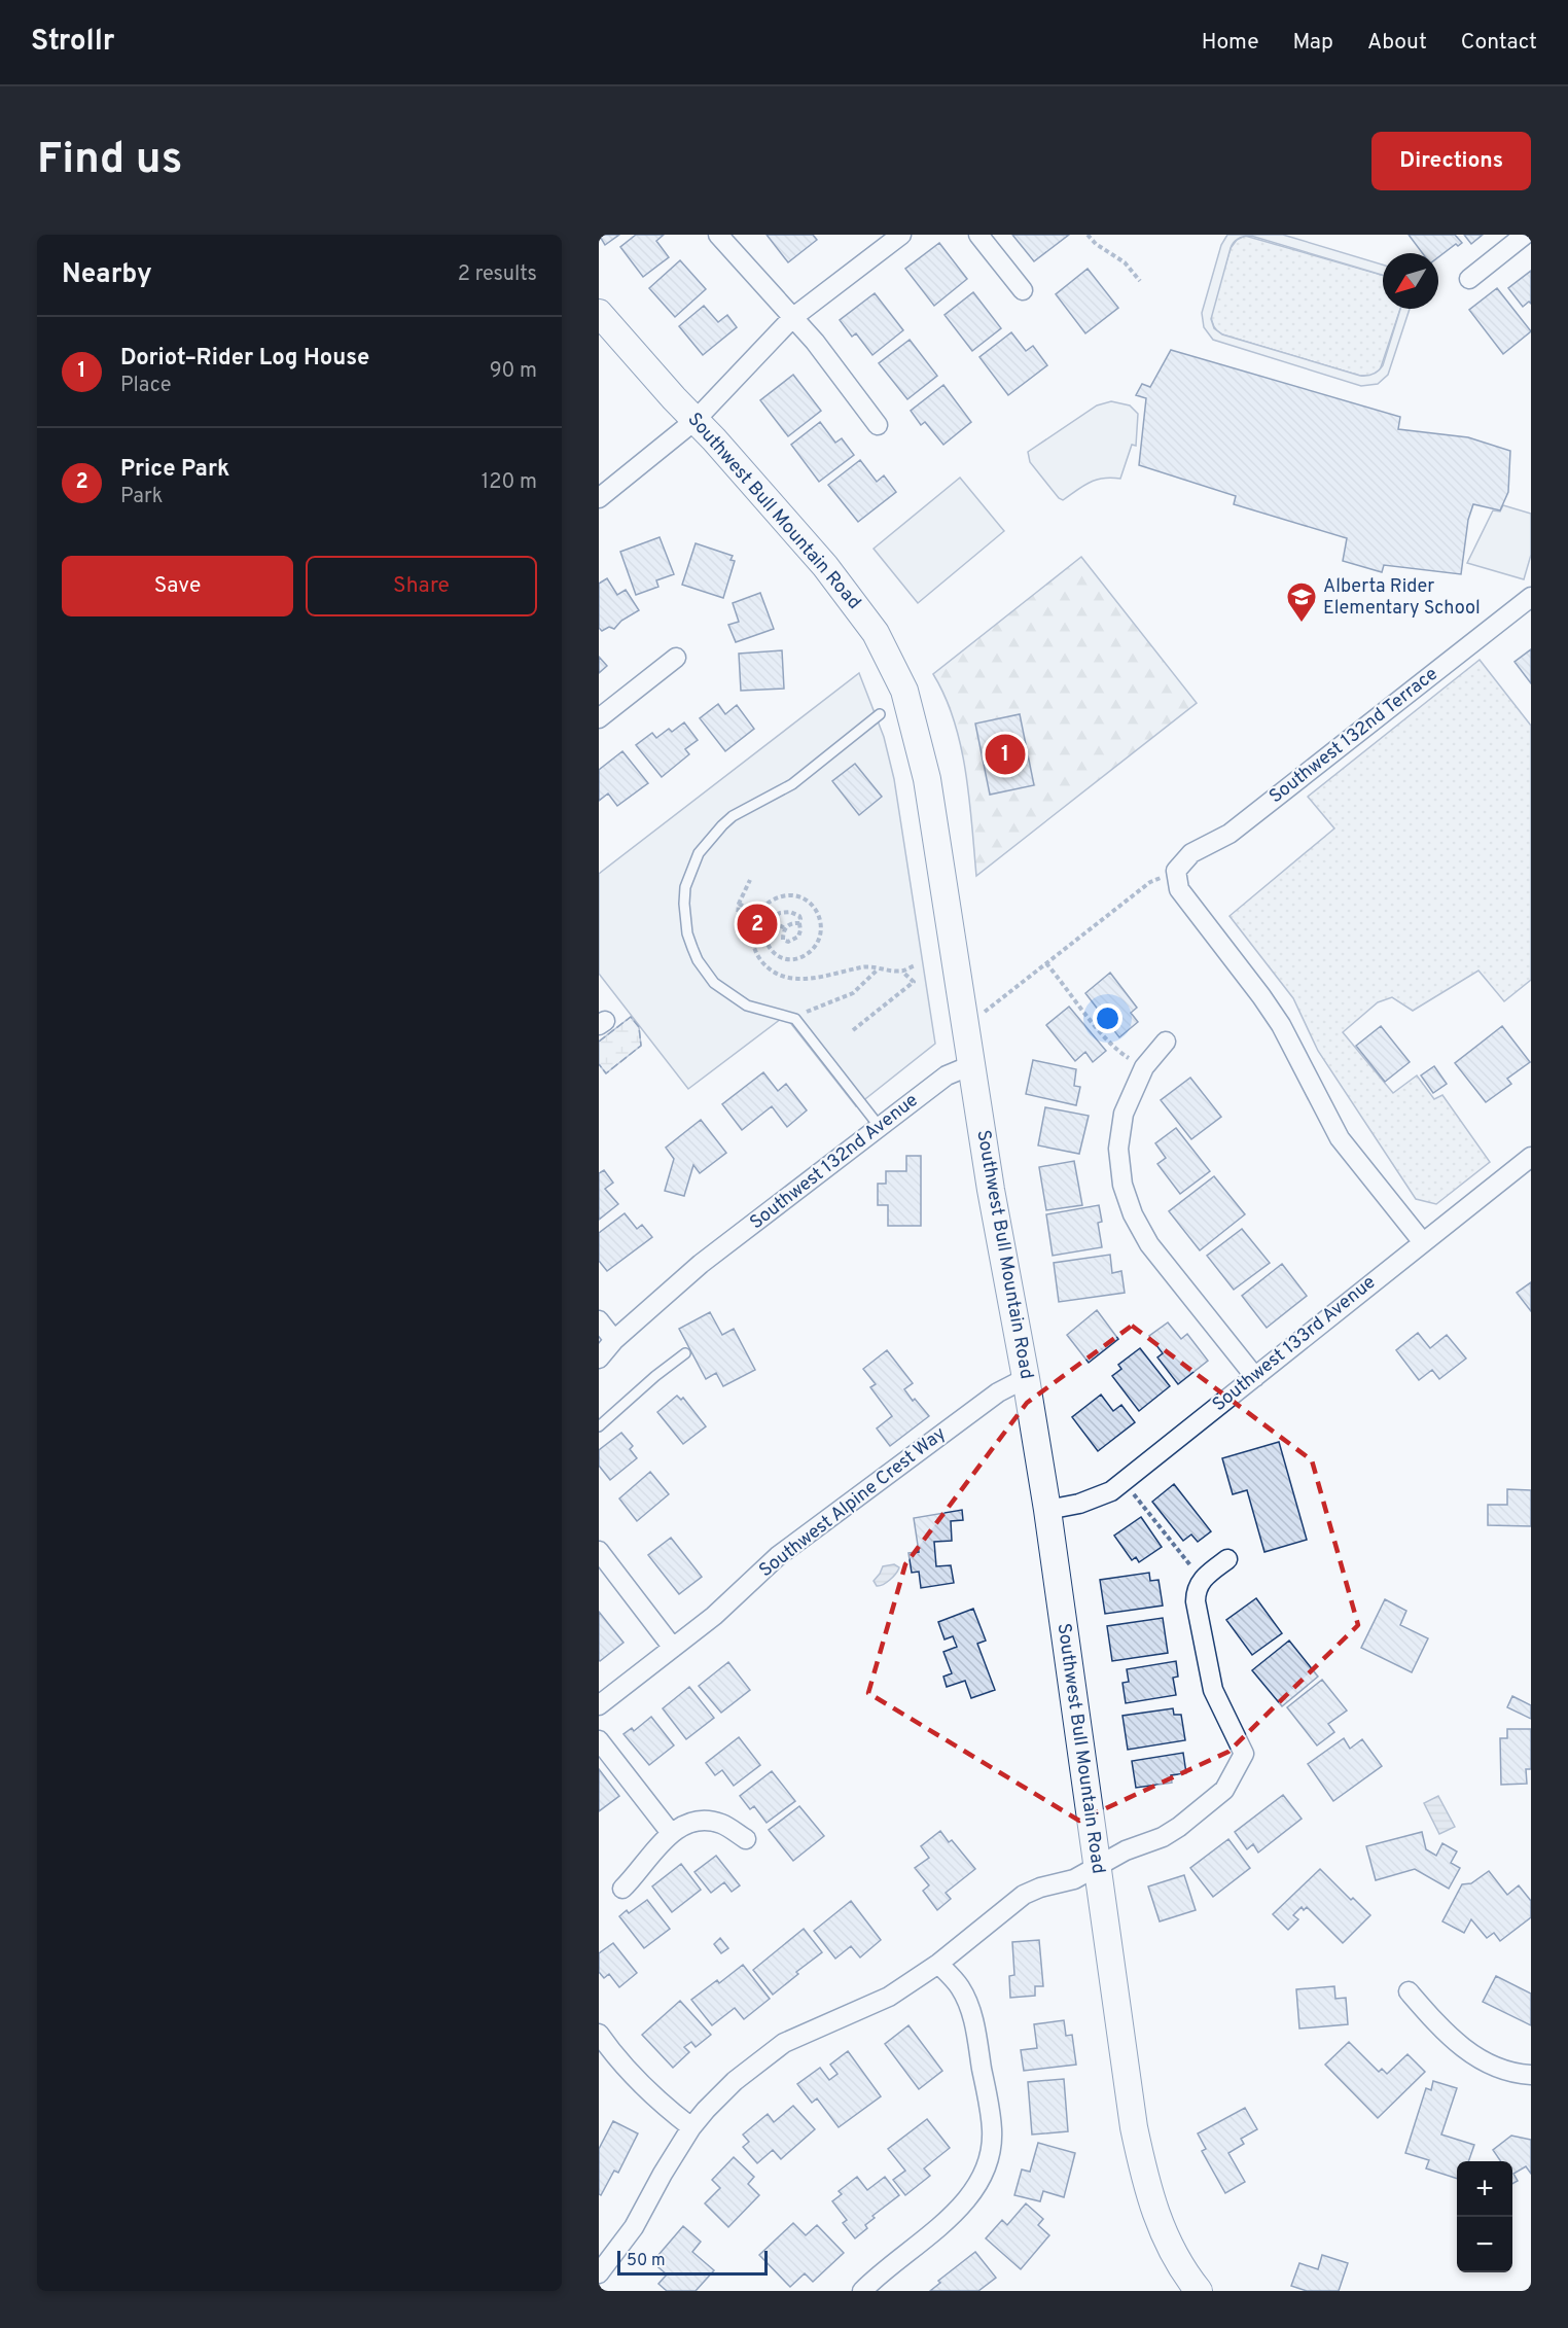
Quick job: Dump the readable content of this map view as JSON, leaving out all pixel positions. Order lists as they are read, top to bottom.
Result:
{
  "streets": {
    "main road": ["Southwest Bull Mountain Road"],
    "street": [
      "Southwest 132nd Terrace",
      "Southwest 132nd Avenue",
      "Southwest 133rd Avenue",
      "Southwest Alpine Crest Way"
    ]
  },
  "crossings": [
    ["Southwest Bull Mountain Road", "Southwest 132nd Avenue"],
    ["Southwest Bull Mountain Road", "Southwest 133rd Avenue"],
    ["Southwest Bull Mountain Road", "Southwest Alpine Crest Way"]
  ],
  "places": {
    "school or university": ["Alberta Rider Elementary School"]
  },
  "scale_bar": "50 m",
  "north": "bottom left",
  "page": {
    "header": "Strollr",
    "nav": [
      "Home",
      "Map",
      "About",
      "Contact"
    ],
    "buttons": [
      "Directions",
      ["Save", "Share"]
    ],
    "title": "Find us",
    "heading": ["Nearby", "2 results"],
    "list": [
      {
        "mark": "1",
        "name": "Doriot–Rider Log House",
        "note": "Place",
        "value": "90 m"
      },
      {
        "mark": "2",
        "name": "Price Park",
        "note": "Park",
        "value": "120 m"
      }
    ],
    "pins": ["1", "2"],
    "map_buttons": ["+", "−"],
    "scale": "50 m"
  }
}
